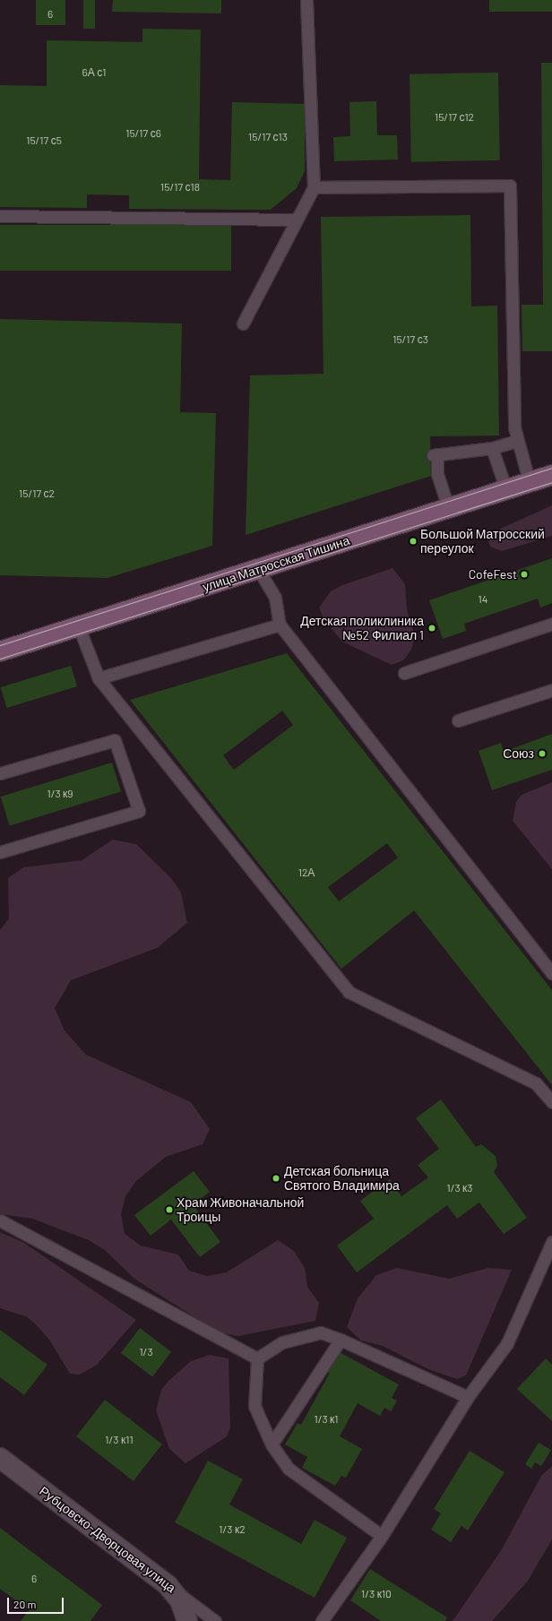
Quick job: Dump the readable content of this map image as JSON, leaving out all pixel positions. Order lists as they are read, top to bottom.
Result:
{
  "streets": {
    "street": ["улица Матросская Тишина", "Рубцовско-Дворцовая улица"]
  },
  "places": [
    "Большой Матросский переулок",
    "CofeFest",
    "Детская поликлиника №52 Филиал 1",
    "Союз",
    "Детская больница Святого Владимира",
    "Храм Живоначальной Троицы"
  ],
  "house_numbers": [
    "6",
    "6А с1",
    "15/17 с12",
    "15/17 с6",
    "15/17 с13",
    "15/17 с5",
    "15/17 с18",
    "15/17 с3",
    "15/17 с2",
    "14",
    "1/3 к9",
    "12А",
    "1/3 к3",
    "1/3",
    "1/3 к1",
    "1/3 к11",
    "1/3 к2",
    "6",
    "1/3 к10"
  ],
  "scale_bar": "20 m"
}
